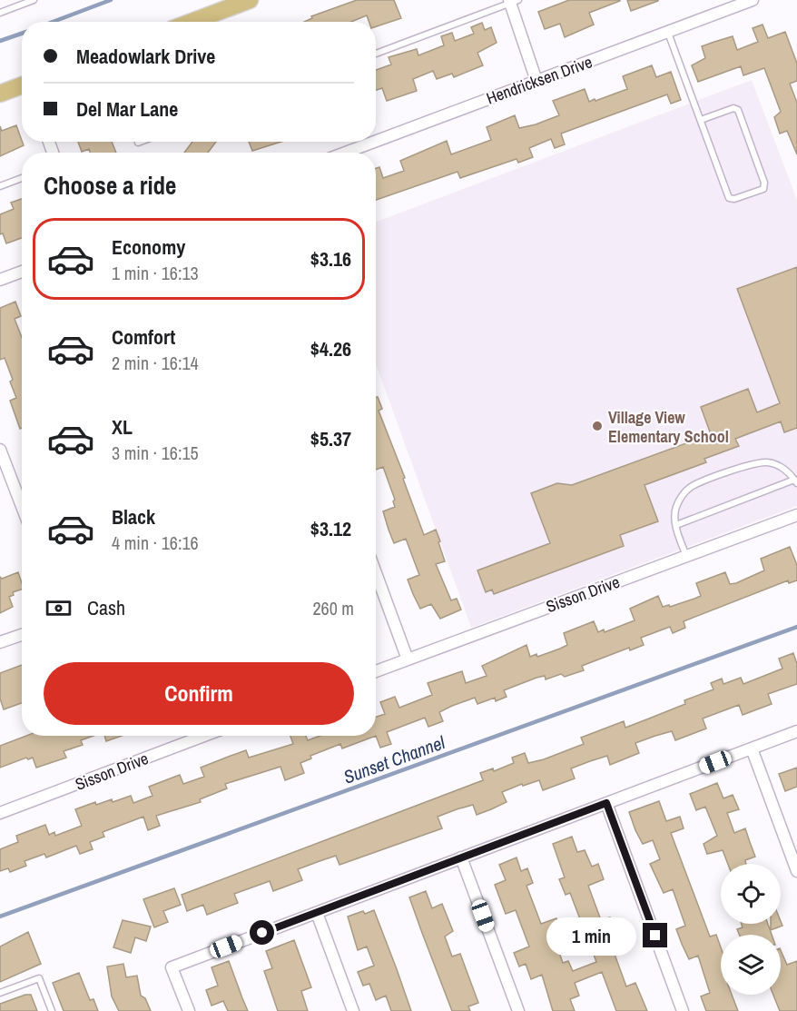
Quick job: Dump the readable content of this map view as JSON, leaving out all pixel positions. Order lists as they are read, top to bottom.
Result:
{
  "streets": {
    "street": ["Hendricksen Drive", "Sisson Drive"]
  },
  "water": ["Sunset Channel"],
  "places": ["Village View Elementary School"],
  "page": {
    "banner": ["Meadowlark Drive", "Del Mar Lane"],
    "heading": "Choose a ride",
    "list": [
      {
        "name": "Economy",
        "note": "1 min · 16:13",
        "value": "$3.16"
      },
      {
        "name": "Comfort",
        "note": "2 min · 16:14",
        "value": "$4.26"
      },
      {
        "name": "XL",
        "note": "3 min · 16:15",
        "value": "$5.37"
      },
      {
        "name": "Black",
        "note": "4 min · 16:16",
        "value": "$3.12"
      }
    ],
    "pay": ["Cash", "260 m"],
    "buttons": "Confirm",
    "bubble": "1 min"
  }
}
